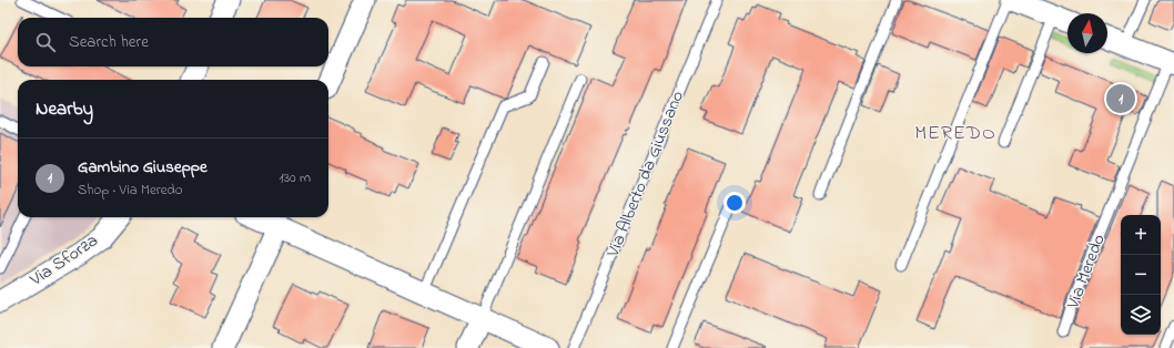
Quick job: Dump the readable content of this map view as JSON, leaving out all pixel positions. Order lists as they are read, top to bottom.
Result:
{
  "streets": {
    "street": ["Via Sforza", "Via Meredo"],
    "lane": ["Via Alberto da Giussano"]
  },
  "districts": ["MEREDO"],
  "north": "top",
  "page": {
    "search": "Search here",
    "heading": "Nearby",
    "pins": "1",
    "list": [
      {
        "mark": "1",
        "name": "Gambino Giuseppe",
        "note": "Shop · Via Meredo",
        "value": "130 m"
      }
    ],
    "map_buttons": ["+", "−"]
  }
}
